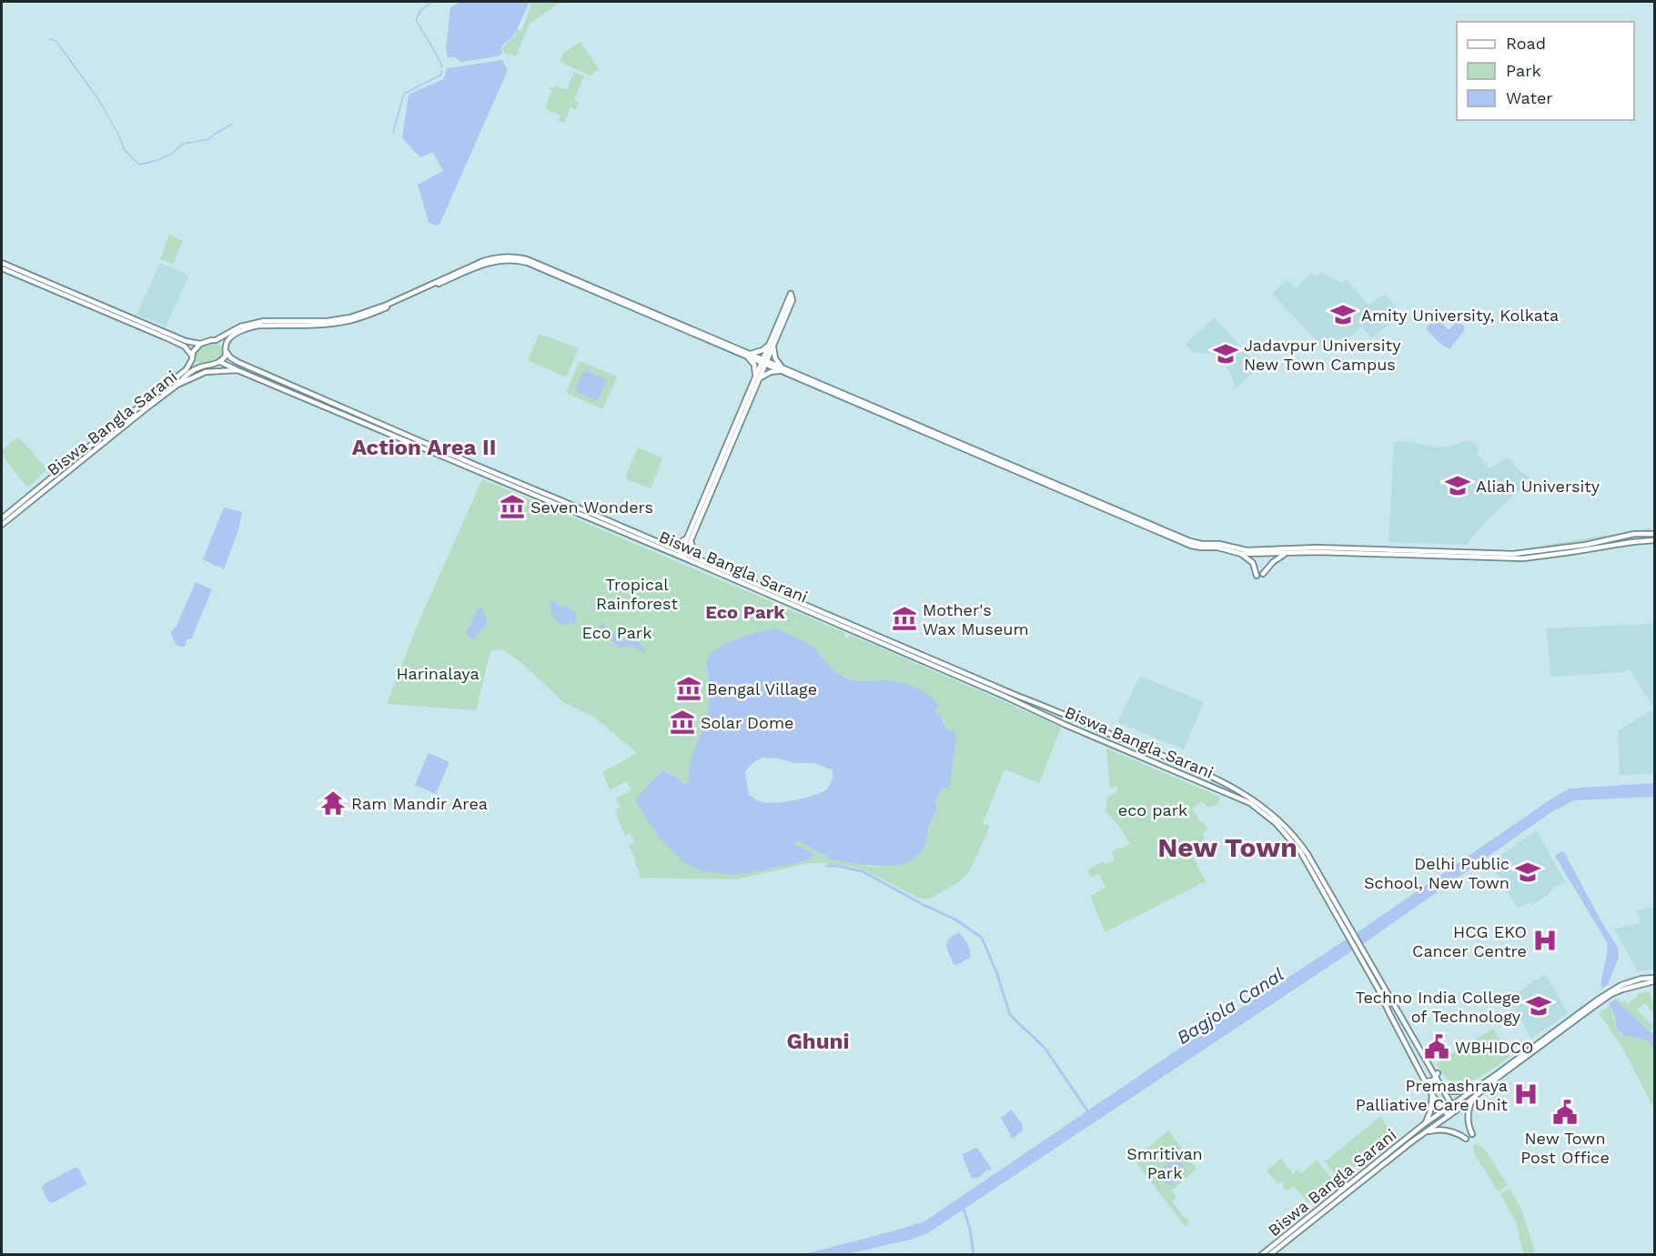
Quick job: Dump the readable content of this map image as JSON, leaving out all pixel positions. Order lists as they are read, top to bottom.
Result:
{
  "streets": {
    "main road": ["Biswa Bangla Sarani"]
  },
  "districts": [
    "Action Area II",
    "Eco Park",
    "New Town",
    "Ghuni"
  ],
  "water": ["Bagjola Canal"],
  "parks": [
    "Tropical Rainforest",
    "Eco Park",
    "Harinalaya",
    "eco park",
    "Smritivan Park"
  ],
  "places": {
    "school or university": [
      "Amity University, Kolkata",
      "Jadavpur University New Town Campus",
      "Aliah University",
      "Delhi Public School, New Town",
      "Techno India College of Technology"
    ],
    "museum": [
      "Seven Wonders",
      "Mother's Wax Museum",
      "Bengal Village",
      "Solar Dome"
    ],
    "temple": ["Ram Mandir Area"],
    "hospital": ["HCG EKO Cancer Centre", "Premashraya Palliative Care Unit"],
    "public building": ["WBHIDCO", "New Town Post Office"]
  },
  "legend": ["Road", "Park", "Water"]
}
